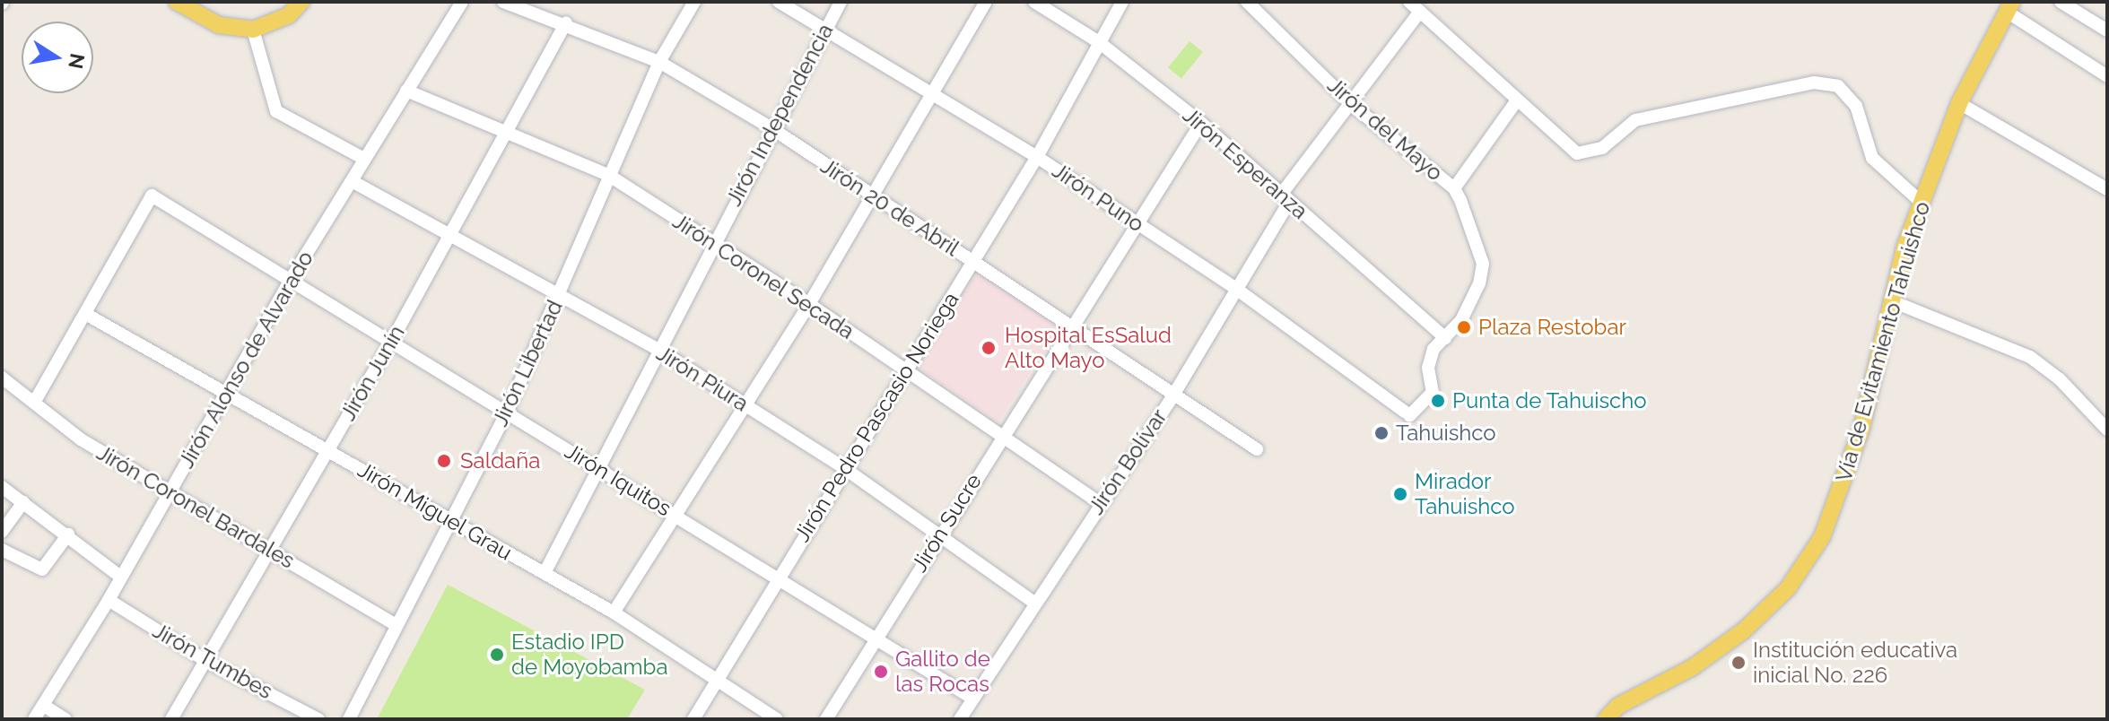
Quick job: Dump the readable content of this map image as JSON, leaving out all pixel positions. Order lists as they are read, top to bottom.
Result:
{
  "streets": {
    "main road": ["Vía de Evitamiento Tahuishco"],
    "street": [
      "Jirón Independencia",
      "Jirón del Mayo",
      "Jirón Esperanza",
      "Jirón Puno",
      "Jirón 20 de Abril",
      "Jirón Coronel Secada",
      "Jirón Alonso de Alvarado",
      "Jirón Libertad",
      "Jirón Junín",
      "Jirón Piura",
      "Jirón Pedro Pascasio Noriega",
      "Jirón Bolívar",
      "Jirón Iquitos",
      "Jirón Coronel Bardales",
      "Jirón Miguel Grau",
      "Jirón Sucre",
      "Jirón Tumbes"
    ]
  },
  "crossings": [
    ["Jirón Independencia", "Jirón Puno"],
    ["Jirón Independencia", "Jirón 20 de Abril"],
    ["Jirón Independencia", "Jirón Coronel Secada"],
    ["Jirón Independencia", "Jirón Piura"],
    ["Jirón Independencia", "Jirón Iquitos"],
    ["Jirón Independencia", "Jirón Miguel Grau"],
    ["Jirón del Mayo", "Jirón Esperanza"],
    ["Jirón del Mayo", "Jirón Puno"],
    ["Jirón del Mayo", "Jirón Bolívar"],
    ["Jirón Esperanza", "Jirón Pedro Pascasio Noriega"],
    ["Jirón Esperanza", "Jirón Bolívar"],
    ["Jirón Puno", "Jirón Pedro Pascasio Noriega"],
    ["Jirón Puno", "Jirón Bolívar"],
    ["Jirón 20 de Abril", "Jirón Libertad"],
    ["Jirón 20 de Abril", "Jirón Junín"],
    ["Jirón 20 de Abril", "Jirón Pedro Pascasio Noriega"],
    ["Jirón 20 de Abril", "Jirón Bolívar"],
    ["Jirón 20 de Abril", "Jirón Sucre"],
    ["Jirón Coronel Secada", "Jirón Alonso de Alvarado"],
    ["Jirón Coronel Secada", "Jirón Libertad"],
    ["Jirón Coronel Secada", "Jirón Junín"],
    ["Jirón Coronel Secada", "Jirón Pedro Pascasio Noriega"],
    ["Jirón Coronel Secada", "Jirón Bolívar"],
    ["Jirón Coronel Secada", "Jirón Sucre"],
    ["Jirón Alonso de Alvarado", "Jirón Piura"],
    ["Jirón Alonso de Alvarado", "Jirón Iquitos"],
    ["Jirón Alonso de Alvarado", "Jirón Coronel Bardales"],
    ["Jirón Alonso de Alvarado", "Jirón Miguel Grau"],
    ["Jirón Alonso de Alvarado", "Jirón Tumbes"],
    ["Jirón Libertad", "Jirón Piura"],
    ["Jirón Libertad", "Jirón Iquitos"],
    ["Jirón Libertad", "Jirón Coronel Bardales"],
    ["Jirón Libertad", "Jirón Miguel Grau"],
    ["Jirón Junín", "Jirón Piura"],
    ["Jirón Junín", "Jirón Iquitos"],
    ["Jirón Junín", "Jirón Coronel Bardales"],
    ["Jirón Junín", "Jirón Miguel Grau"],
    ["Jirón Junín", "Jirón Tumbes"],
    ["Jirón Piura", "Jirón Pedro Pascasio Noriega"],
    ["Jirón Piura", "Jirón Bolívar"],
    ["Jirón Piura", "Jirón Sucre"],
    ["Jirón Pedro Pascasio Noriega", "Jirón Iquitos"],
    ["Jirón Pedro Pascasio Noriega", "Jirón Miguel Grau"],
    ["Jirón Bolívar", "Jirón Iquitos"],
    ["Jirón Iquitos", "Jirón Miguel Grau"],
    ["Jirón Iquitos", "Jirón Sucre"]
  ],
  "places": [
    "Plaza Restobar",
    "Hospital EsSalud Alto Mayo",
    "Punta de Tahuischo",
    "Tahuishco",
    "Saldaña",
    "Mirador Tahuishco",
    "Estadio IPD de Moyobamba",
    "Institución educativa inicial No. 226",
    "Gallito de las Rocas"
  ],
  "north": "right"
}
